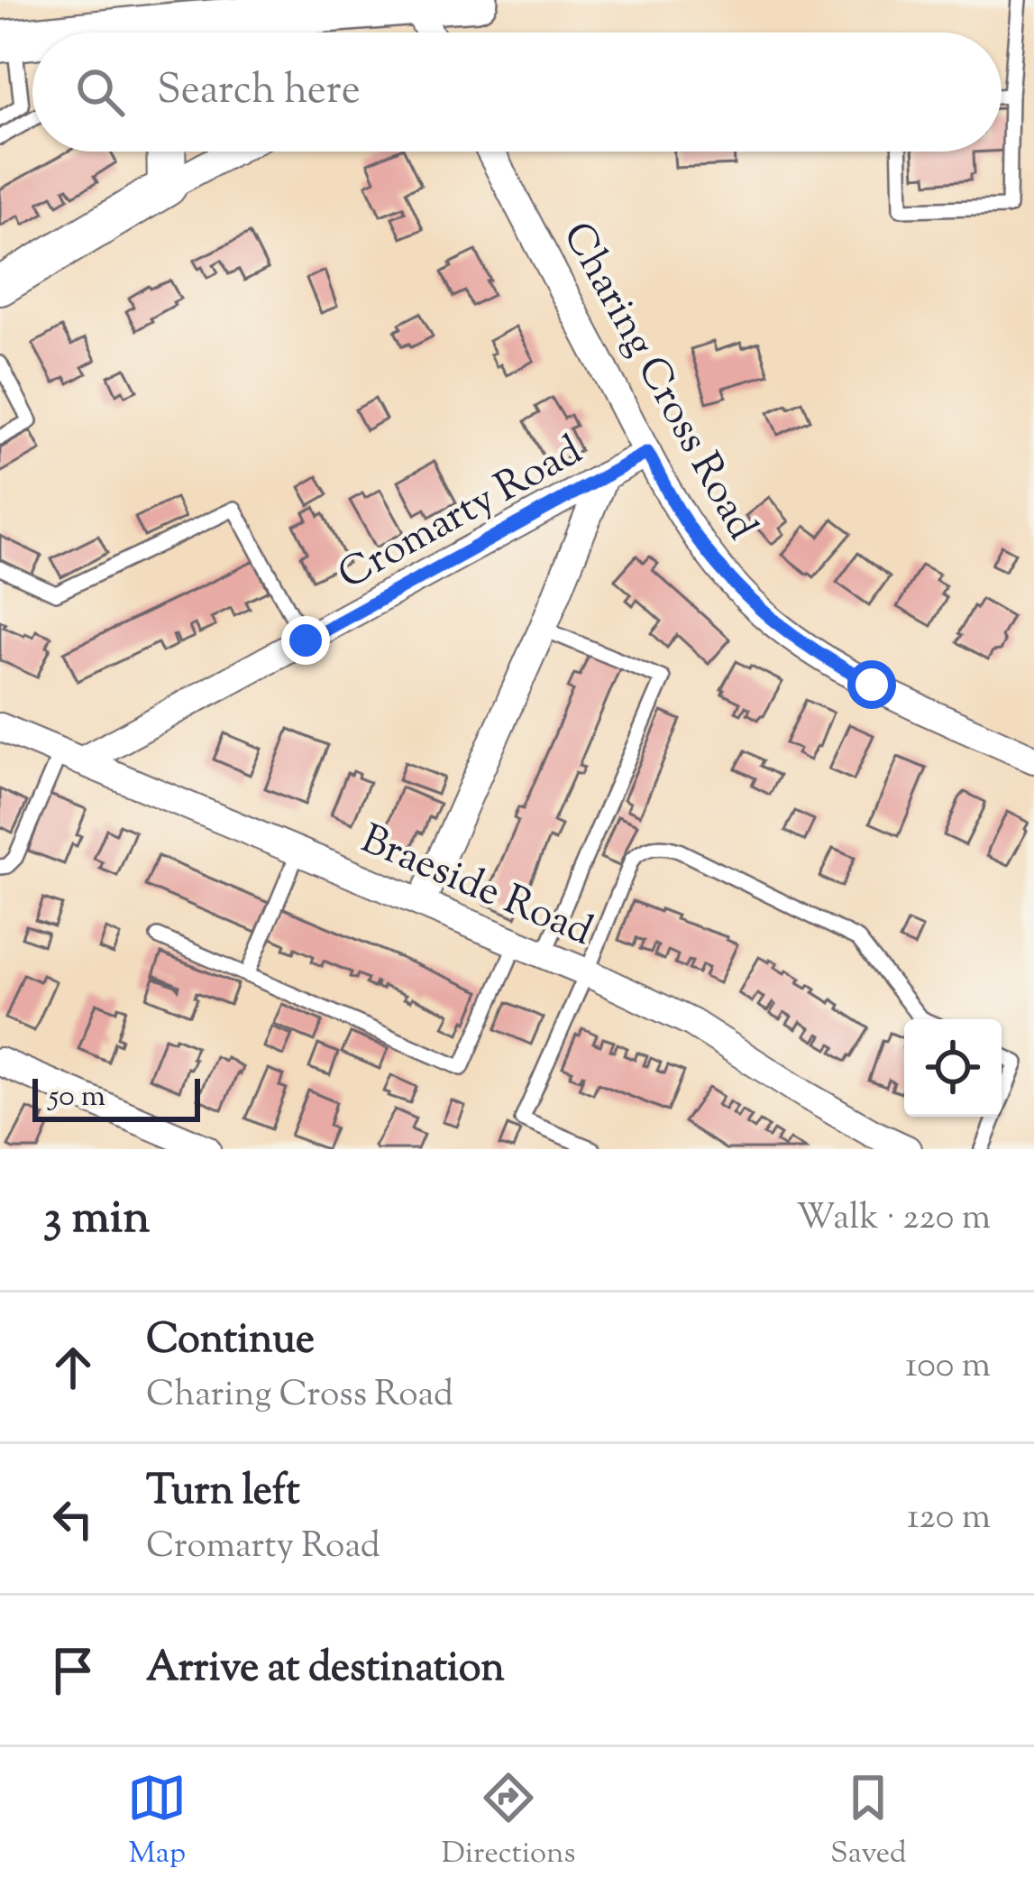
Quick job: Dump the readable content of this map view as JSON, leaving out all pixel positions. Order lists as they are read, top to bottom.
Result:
{
  "streets": {
    "street": ["Charing Cross Road", "Cromarty Road", "Braeside Road"]
  },
  "crossings": [
    ["Charing Cross Road", "Cromarty Road"],
    ["Cromarty Road", "Braeside Road"]
  ],
  "scale_bar": "50 m",
  "page": {
    "search": "Search here",
    "scale": "50 m",
    "heading": ["3 min", "Walk · 220 m"],
    "list": [
      ["Continue", "Charing Cross Road", "100 m"],
      ["Turn left", "Cromarty Road", "120 m"],
      "Arrive at destination"
    ],
    "nav": ["Map", "Directions", "Saved"]
  }
}
